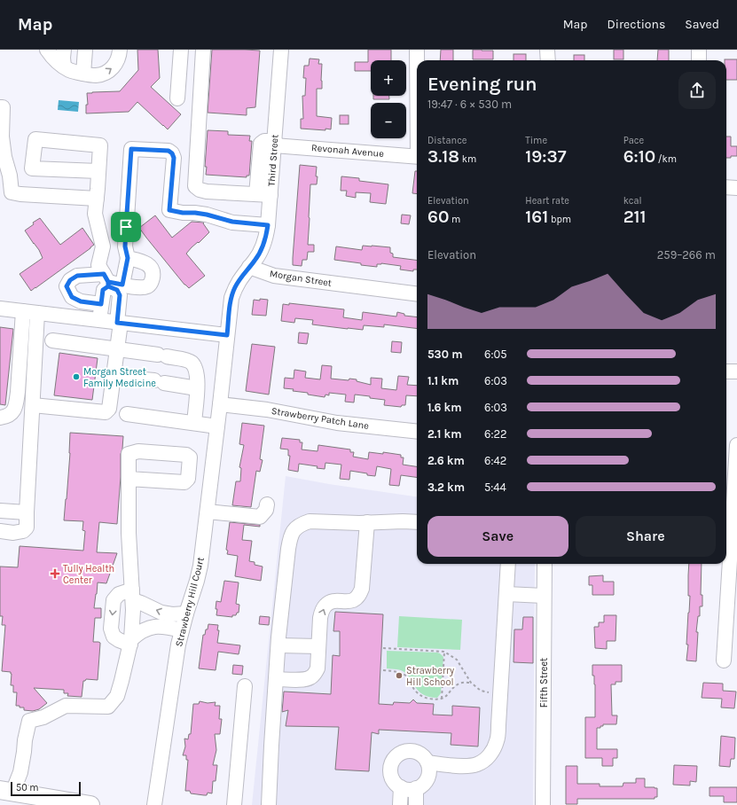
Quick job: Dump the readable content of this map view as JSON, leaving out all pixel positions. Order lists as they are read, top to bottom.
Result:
{
  "streets": {
    "street": [
      "Revonah Avenue",
      "Third Street",
      "Morgan Street",
      "Strawberry Patch Lane",
      "Strawberry Hill Court",
      "Fifth Street"
    ]
  },
  "crossings": [
    ["Revonah Avenue", "Third Street"],
    ["Third Street", "Morgan Street"],
    ["Strawberry Patch Lane", "Strawberry Hill Court"]
  ],
  "places": {
    "other": ["Morgan Street Family Medicine", "Strawberry Hill School"],
    "health": ["Tully Health Center"]
  },
  "scale_bar": "50 m",
  "page": {
    "header": "Map",
    "nav": ["Map", "Directions", "Saved"],
    "map_buttons": ["+", "−"],
    "heading": ["Evening run", "19:47 · 6 × 530 m"],
    "stats": [
      ["Distance", "3.18 km"],
      ["Time", "19:37"],
      ["Pace", "6:10 /km"],
      ["Elevation", "60 m"],
      ["Heart rate", "161 bpm"],
      ["kcal", "211"]
    ],
    "chart": ["Elevation", "259–266 m"],
    "list": [
      {
        "name": "530 m",
        "note": "6:05"
      },
      {
        "name": "1.1 km",
        "note": "6:03"
      },
      {
        "name": "1.6 km",
        "note": "6:03"
      },
      {
        "name": "2.1 km",
        "note": "6:22"
      },
      {
        "name": "2.6 km",
        "note": "6:42"
      },
      {
        "name": "3.2 km",
        "note": "5:44"
      }
    ],
    "buttons": ["Save", "Share"],
    "scale": "50 m"
  }
}
